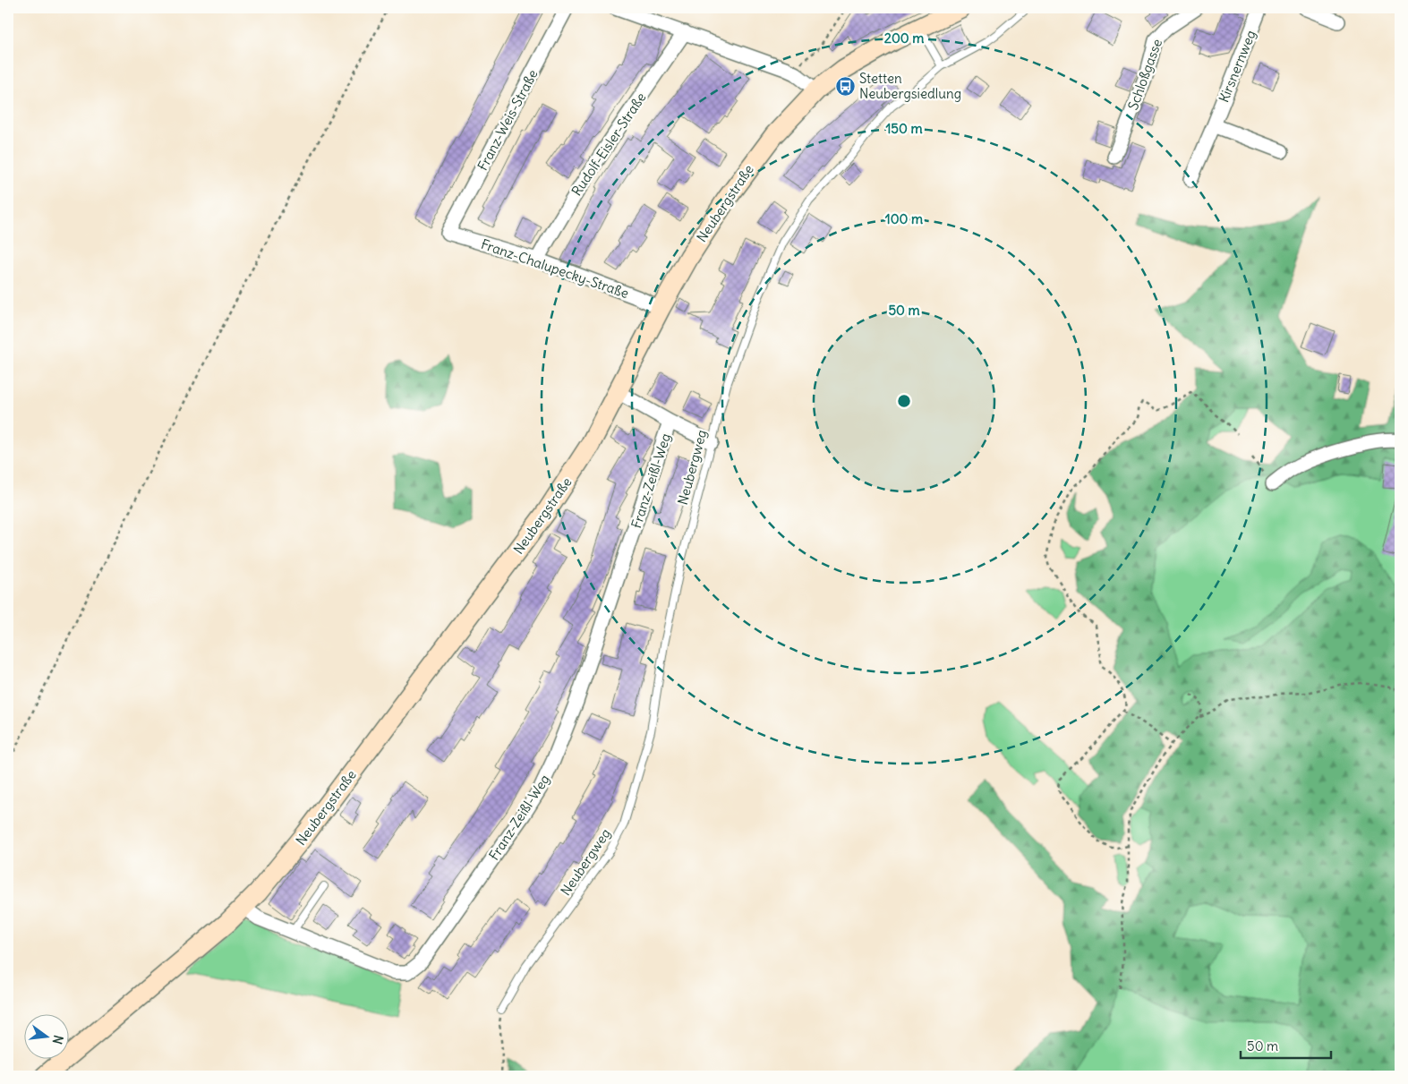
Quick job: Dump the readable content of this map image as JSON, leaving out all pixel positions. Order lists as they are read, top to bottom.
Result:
{
  "streets": {
    "street": [
      "Kirsnernweg",
      "Schloßgasse",
      "Franz-Weis-Straße",
      "Rudolf-Eisler-Straße",
      "Neubergstraße",
      "Franz-Chalupecky-Straße",
      "Franz-Zeißl-Weg"
    ],
    "lane": ["Neubergweg"]
  },
  "crossings": [
    ["Franz-Weis-Straße", "Franz-Chalupecky-Straße"],
    ["Rudolf-Eisler-Straße", "Franz-Chalupecky-Straße"],
    ["Neubergstraße", "Franz-Chalupecky-Straße"],
    ["Neubergstraße", "Franz-Zeißl-Weg"],
    ["Neubergweg", "Franz-Zeißl-Weg"]
  ],
  "places": {
    "bus stop": ["Stetten Neubergsiedlung"]
  },
  "scale_bar": "50 m",
  "north": "right",
  "rings": [
    "200 m",
    "150 m",
    "100 m",
    "50 m"
  ]
}
